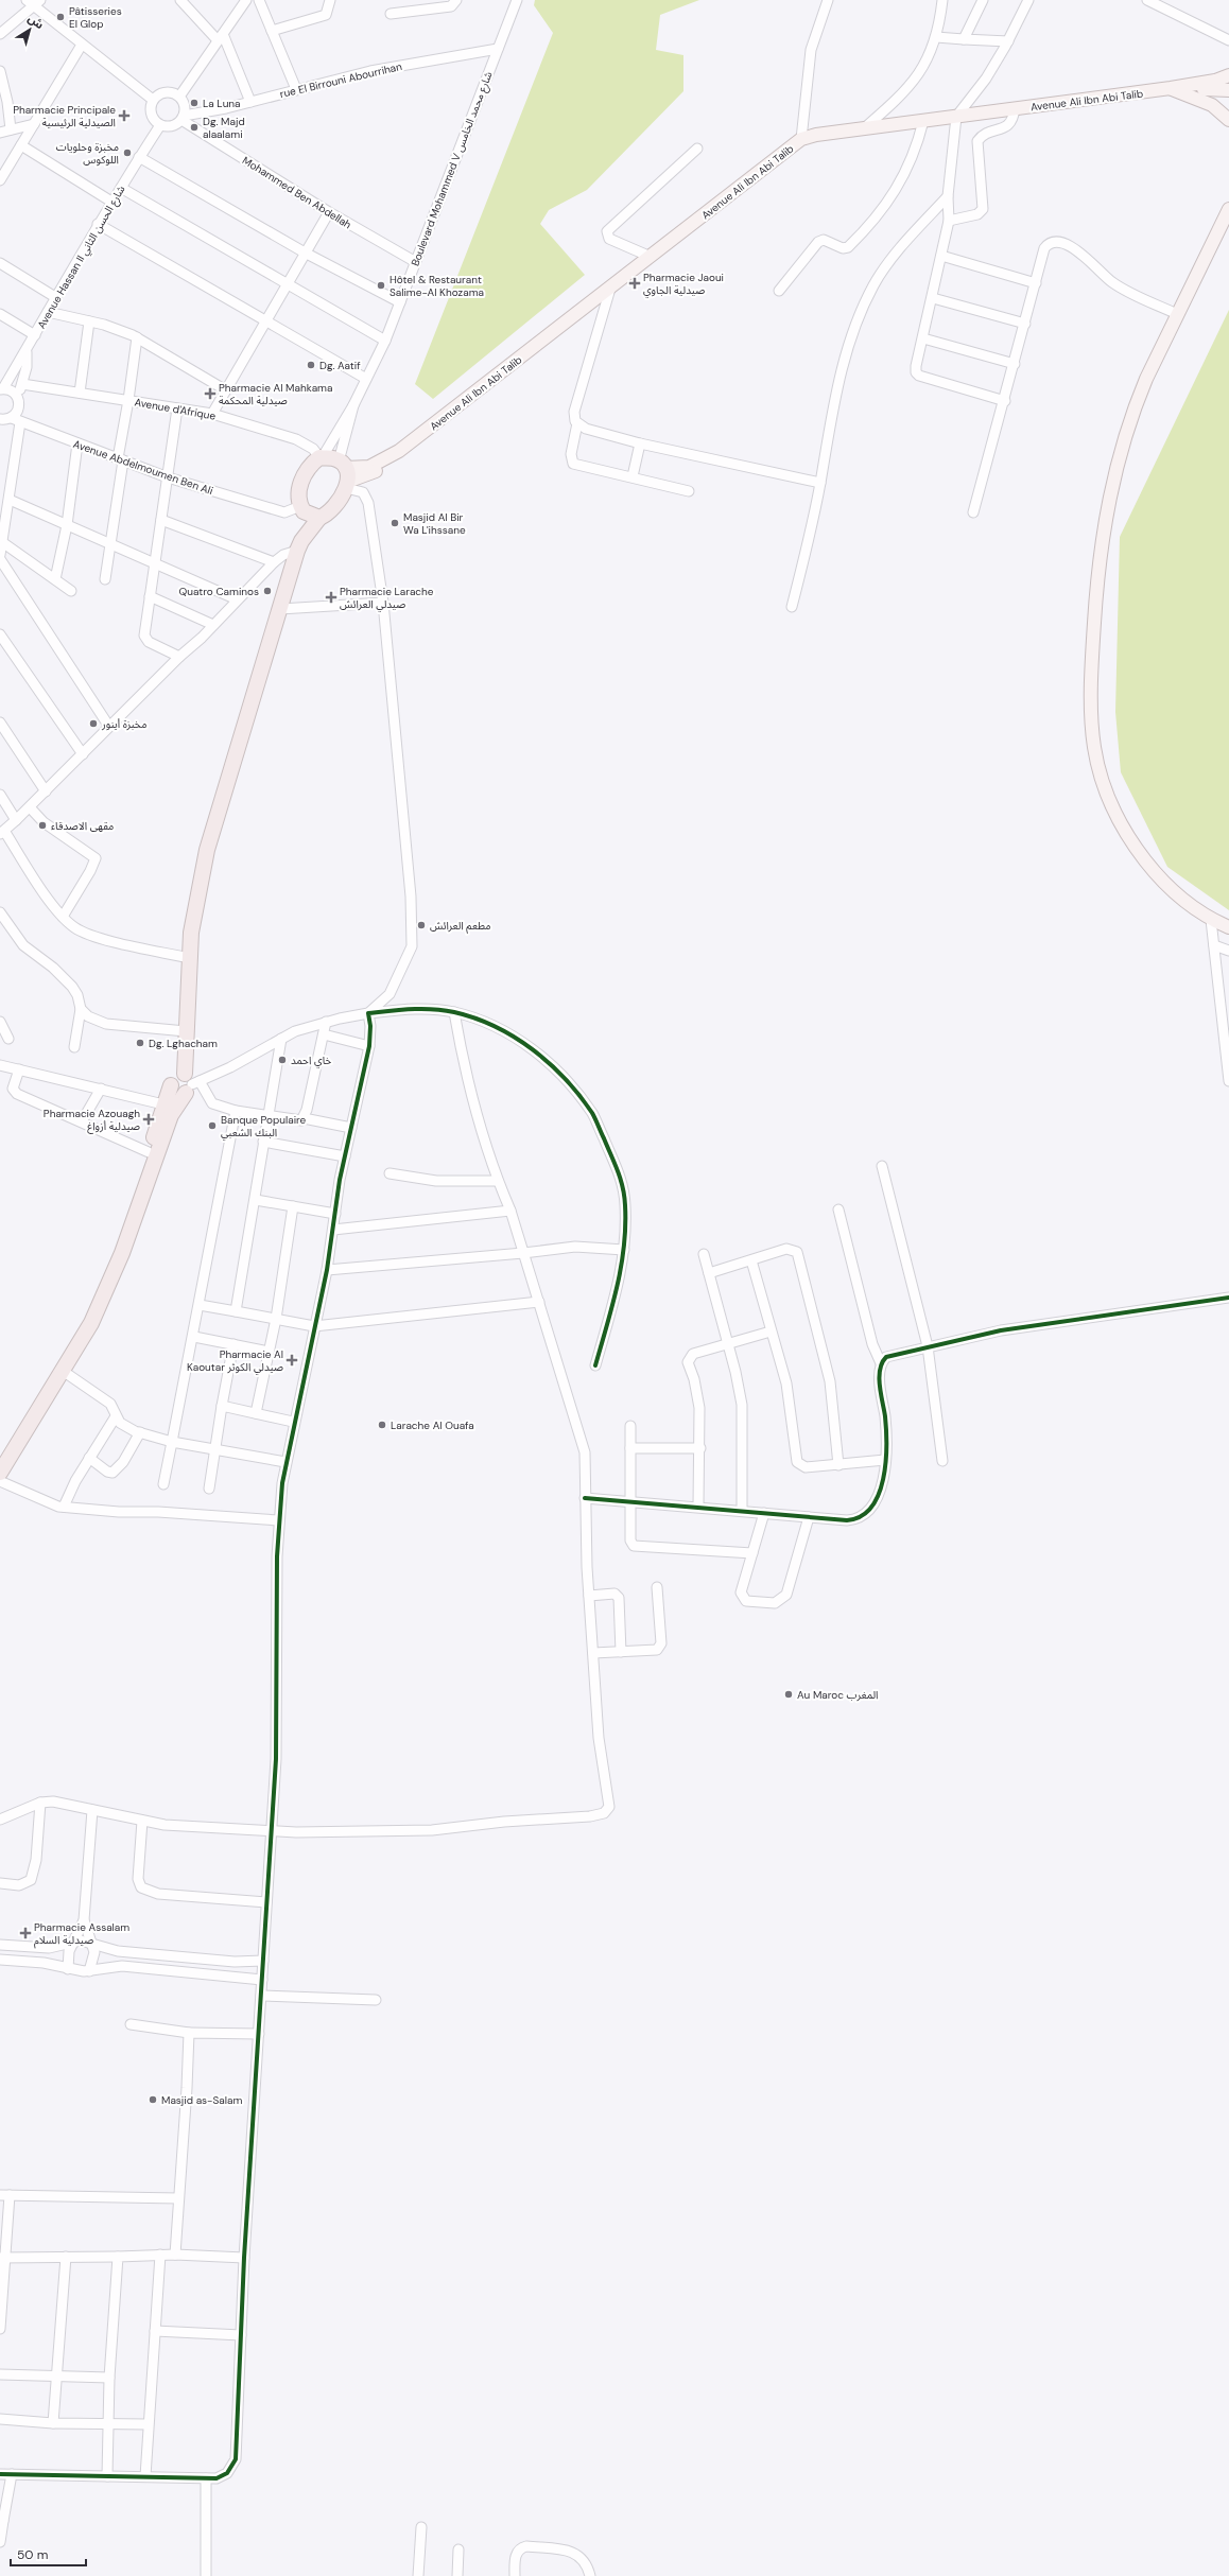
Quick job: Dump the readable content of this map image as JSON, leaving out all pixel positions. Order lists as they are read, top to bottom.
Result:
{
  "streets": {
    "main road": ["Avenue Ali Ibn Abi Talib"],
    "street": [
      "rue El Birrouni Abourrihan",
      "Boulevard Mohammed V شارع محمد الخامس",
      "Mohammed Ben Abdellah",
      "Avenue Hassan II شارع الحسن الثاني",
      "Avenue d'Afrique",
      "Avenue Abdelmoumen Ben Ali"
    ]
  },
  "crossings": [
    ["rue El Birrouni Abourrihan", "Boulevard Mohammed V شارع محمد الخامس"],
    ["rue El Birrouni Abourrihan", "Mohammed Ben Abdellah"],
    ["rue El Birrouni Abourrihan", "Avenue Hassan II شارع الحسن الثاني"],
    ["Avenue Ali Ibn Abi Talib", "Boulevard Mohammed V شارع محمد الخامس"],
    ["Avenue Ali Ibn Abi Talib", "Avenue d'Afrique"],
    ["Avenue Ali Ibn Abi Talib", "Avenue Abdelmoumen Ben Ali"],
    ["Boulevard Mohammed V شارع محمد الخامس", "Mohammed Ben Abdellah"],
    ["Boulevard Mohammed V شارع محمد الخامس", "Avenue d'Afrique"],
    ["Boulevard Mohammed V شارع محمد الخامس", "Avenue Abdelmoumen Ben Ali"],
    ["Mohammed Ben Abdellah", "Avenue Hassan II شارع الحسن الثاني"],
    ["Avenue d'Afrique", "Avenue Abdelmoumen Ben Ali"]
  ],
  "places": {
    "other": [
      "Pâtisseries El Glop",
      "La Luna",
      "Dg. Majd alaalami",
      "مخبزة وحلويات اللوكوس",
      "Hôtel & Restaurant Salime-Al Khozama",
      "Dg. Aatif",
      "Masjid Al Bir Wa L'ihssane",
      "Quatro Caminos",
      "مخبزة أينور",
      "مقهى الاصدقاء",
      "مطعم العرائش",
      "Dg. Lghacham",
      "خاي احمد",
      "Banque Populaire البنك الشعبي",
      "Larache Al Ouafa",
      "Au Maroc المغرب",
      "Masjid as-Salam"
    ],
    "health": [
      "Pharmacie Principale الصيدلية الرئيسية",
      "Pharmacie Jaoui صيدلية الجاوي",
      "Pharmacie Al Mahkama صيدلية المحكمة",
      "Pharmacie Larache صيدلي العرائش",
      "Pharmacie Azouagh صيدلية أزواغ",
      "Pharmacie Al Kaoutar صيدلي الكوثر",
      "Pharmacie Assalam صيدلية السلام"
    ]
  },
  "scale_bar": "50 m",
  "north": "top right"
}
